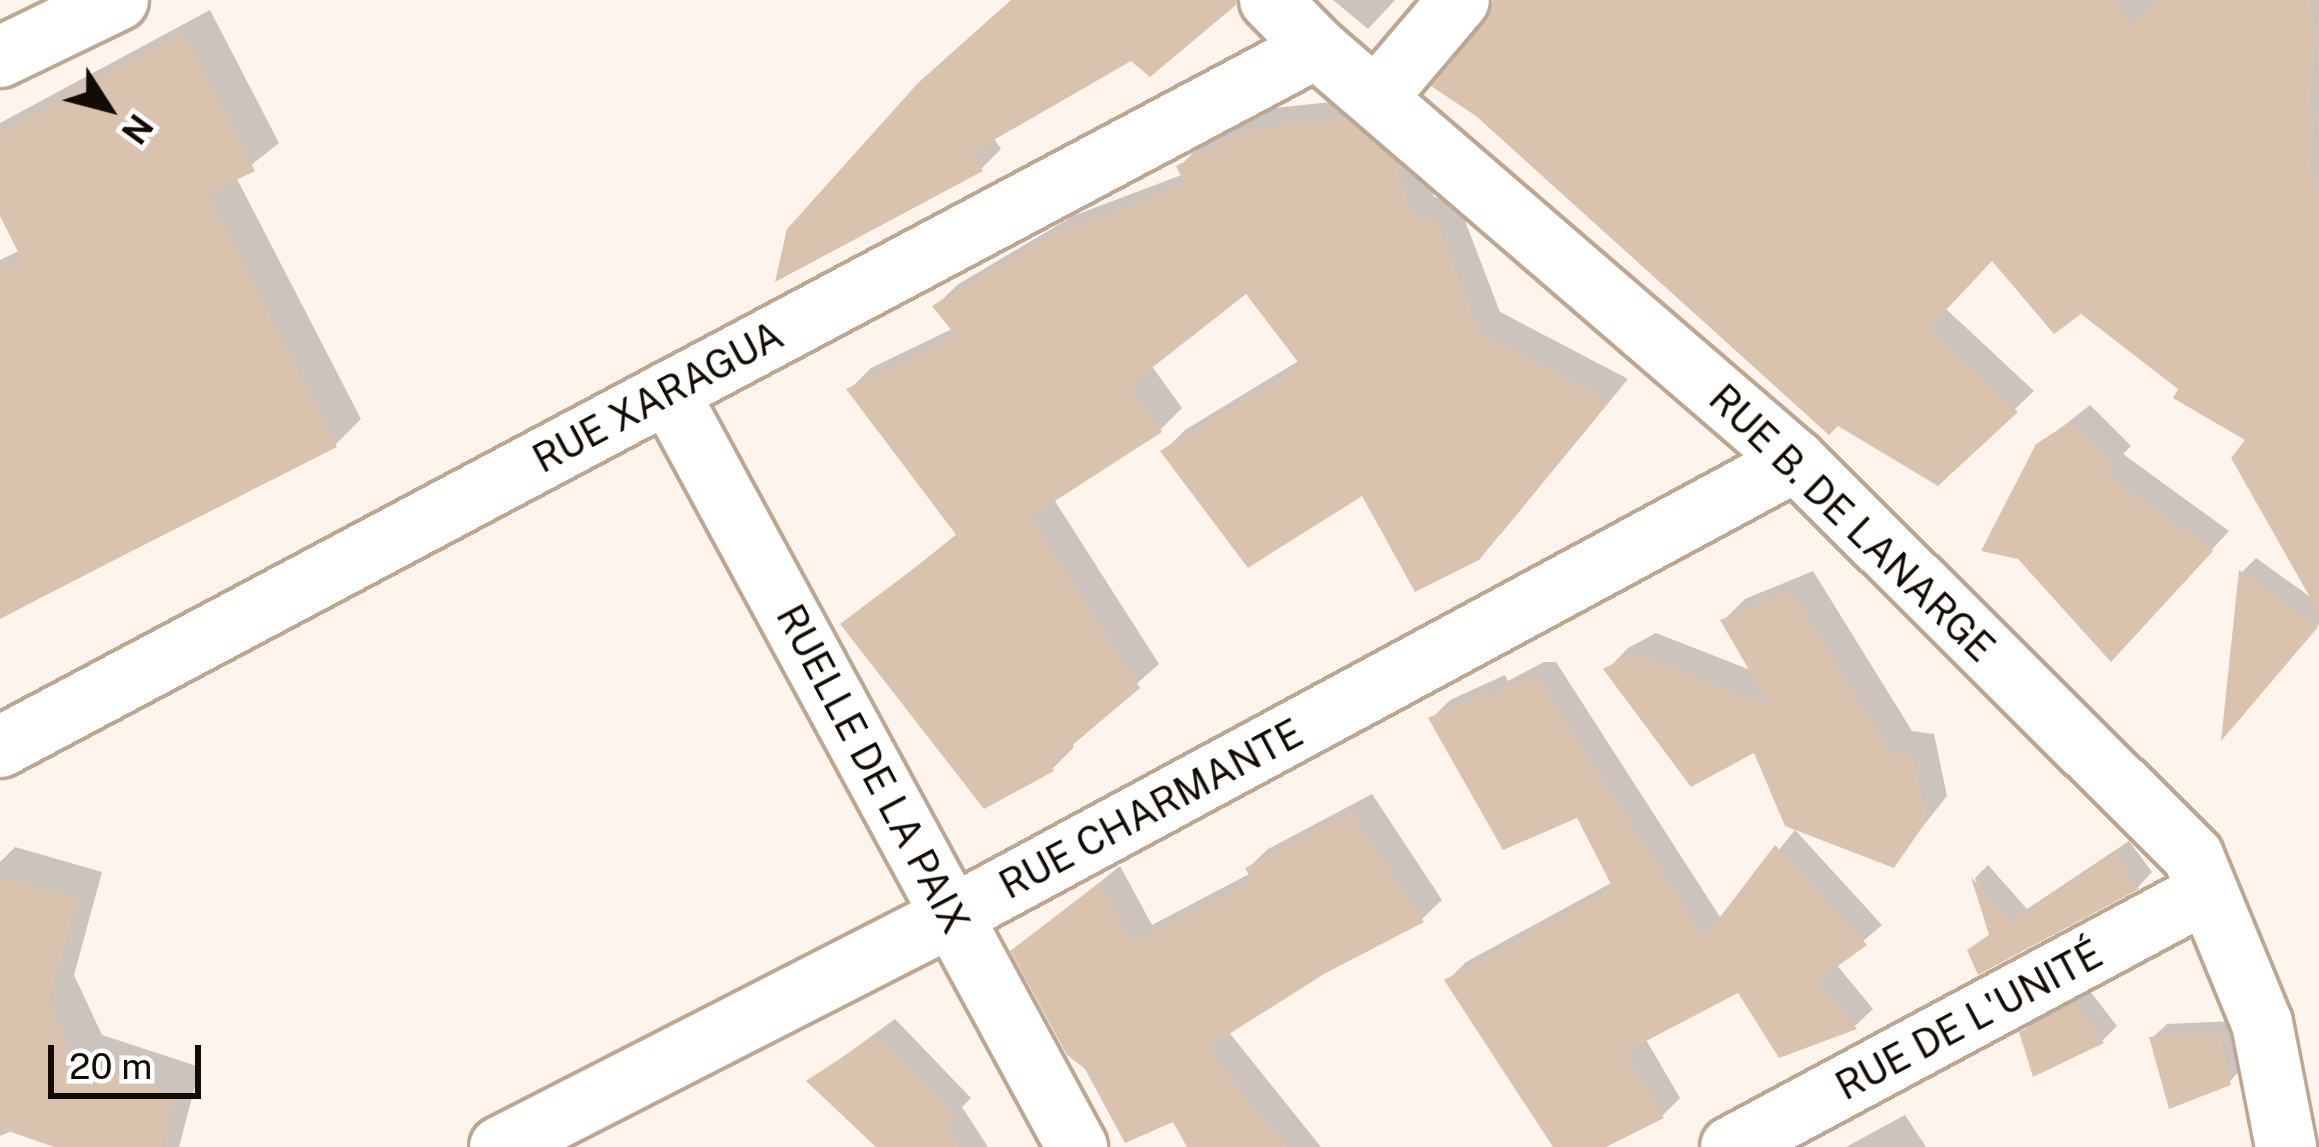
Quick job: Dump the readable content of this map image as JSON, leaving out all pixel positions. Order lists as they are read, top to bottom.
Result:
{
  "streets": {
    "street": [
      "RUE XARAGUA",
      "RUE B. DE LANARGE",
      "RUELLE DE LA PAIX",
      "RUE CHARMANTE",
      "RUE DE L'UNITÉ"
    ]
  },
  "crossings": [
    ["RUE XARAGUA", "RUE B. DE LANARGE"],
    ["RUE XARAGUA", "RUELLE DE LA PAIX"],
    ["RUE B. DE LANARGE", "RUE CHARMANTE"],
    ["RUE B. DE LANARGE", "RUE DE L'UNITÉ"],
    ["RUELLE DE LA PAIX", "RUE CHARMANTE"]
  ],
  "scale_bar": "20 m",
  "north": "bottom right"
}
